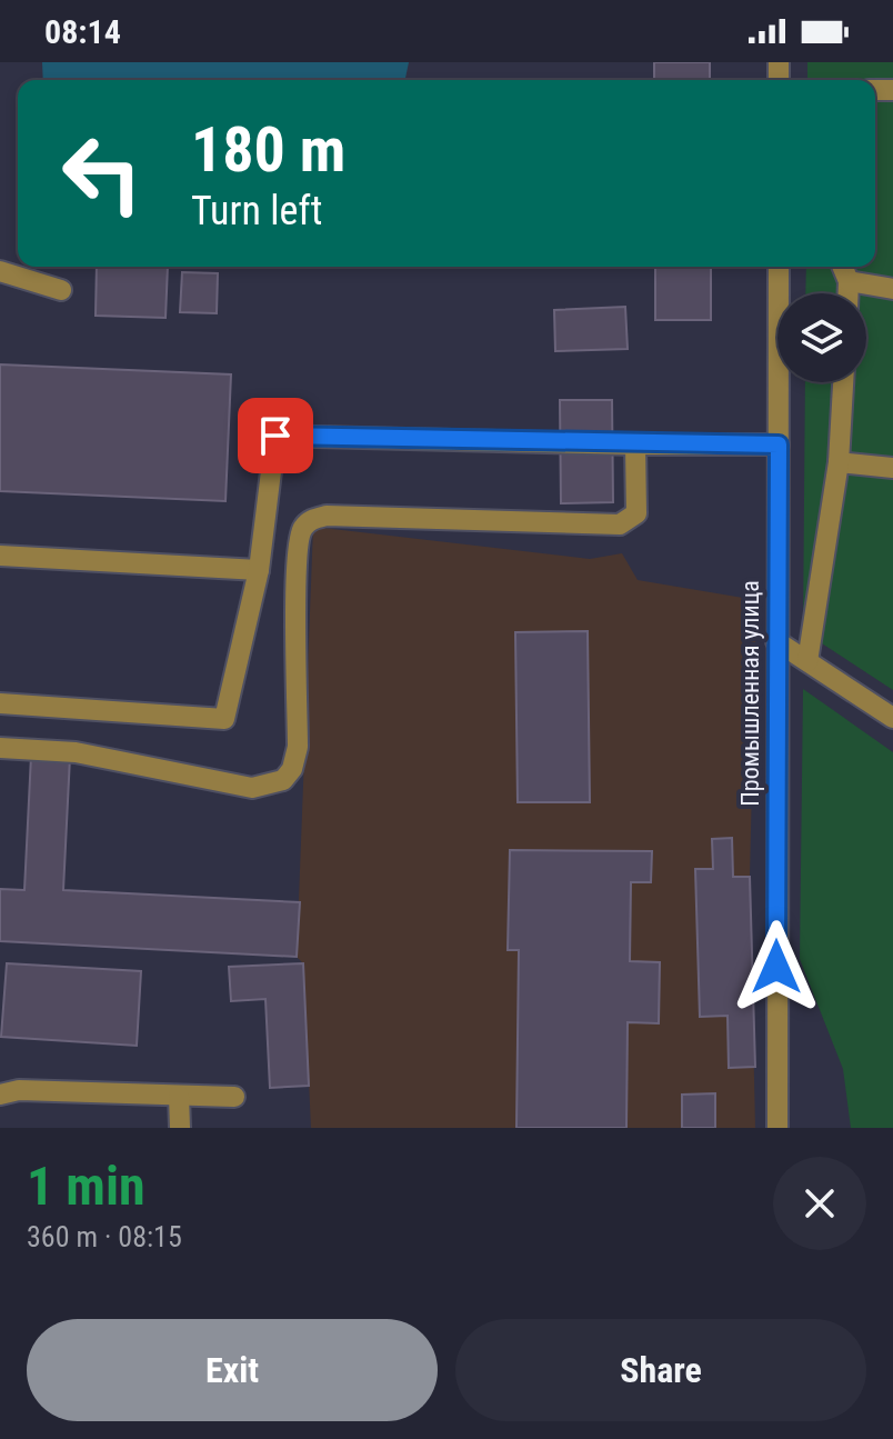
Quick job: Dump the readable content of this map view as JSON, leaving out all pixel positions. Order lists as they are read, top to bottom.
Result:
{
  "streets": {
    "street": ["Промышленная улица"]
  },
  "page": {
    "status": "08:14",
    "turn": ["180 m", "Turn left"],
    "heading": ["1 min", "360 m · 08:15"],
    "buttons": ["Exit", "Share"]
  }
}
